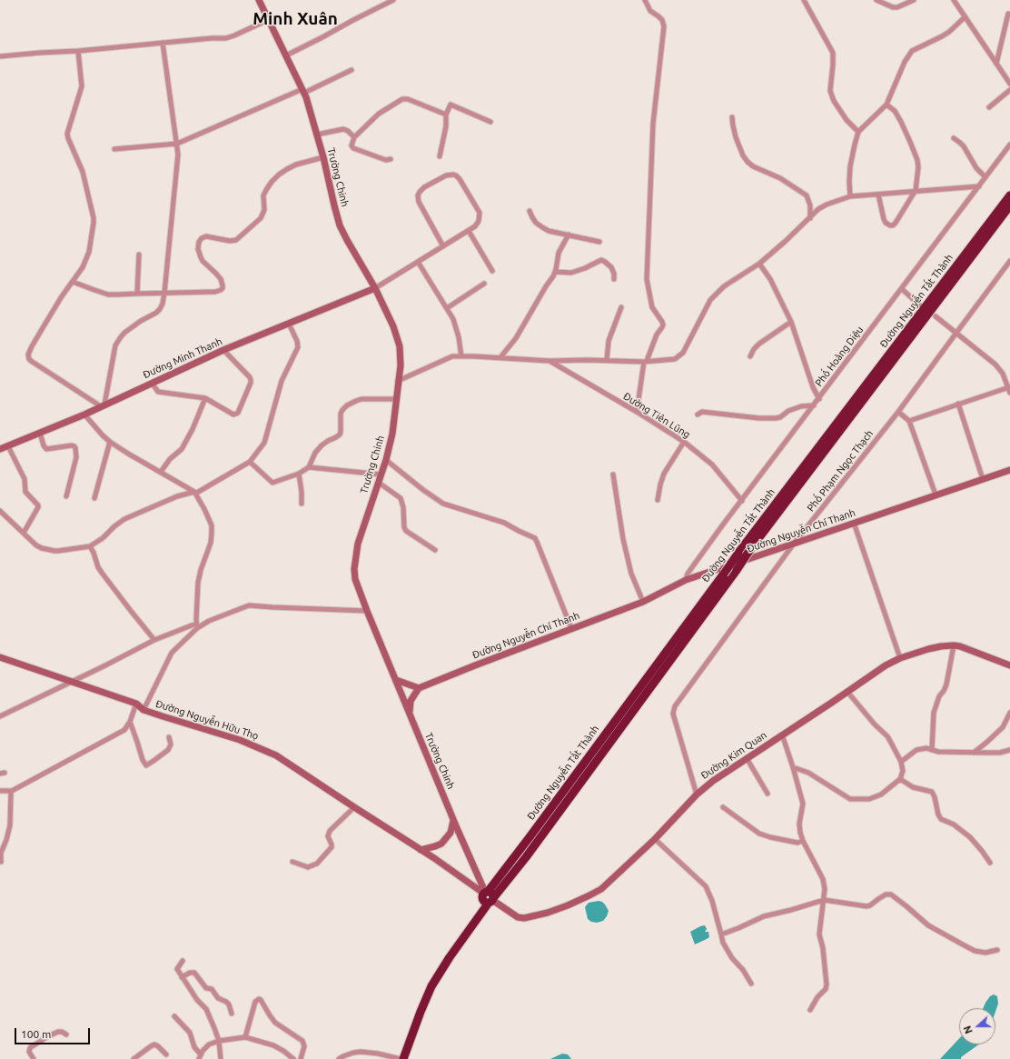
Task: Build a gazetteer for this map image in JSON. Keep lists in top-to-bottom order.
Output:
{
  "streets": {
    "highway": ["Đường Nguyễn Tất Thành"],
    "main road": [
      "Trường Chinh",
      "Đường Minh Thanh",
      "Đường Nguyễn Chí Thanh",
      "Đường Nguyễn Hữu Thọ",
      "Đường Kim Quan"
    ],
    "street": ["Phố Hoàng Diệu", "Đường Tiên Lũng", "Phố Phạm Ngọc Thạch"]
  },
  "crossings": [
    ["Trường Chinh", "Đường Nguyễn Tất Thành"],
    ["Trường Chinh", "Đường Minh Thanh"],
    ["Trường Chinh", "Đường Nguyễn Hữu Thọ"],
    ["Đường Nguyễn Tất Thành", "Đường Nguyễn Hữu Thọ"],
    ["Đường Nguyễn Tất Thành", "Đường Kim Quan"],
    ["Phố Hoàng Diệu", "Đường Tiên Lũng"],
    ["Phố Hoàng Diệu", "Đường Nguyễn Chí Thanh"],
    ["Phố Phạm Ngọc Thạch", "Đường Nguyễn Chí Thanh"],
    ["Phố Phạm Ngọc Thạch", "Đường Kim Quan"]
  ],
  "districts": ["Minh Xuân"],
  "scale_bar": "100 m",
  "north": "left"
}
